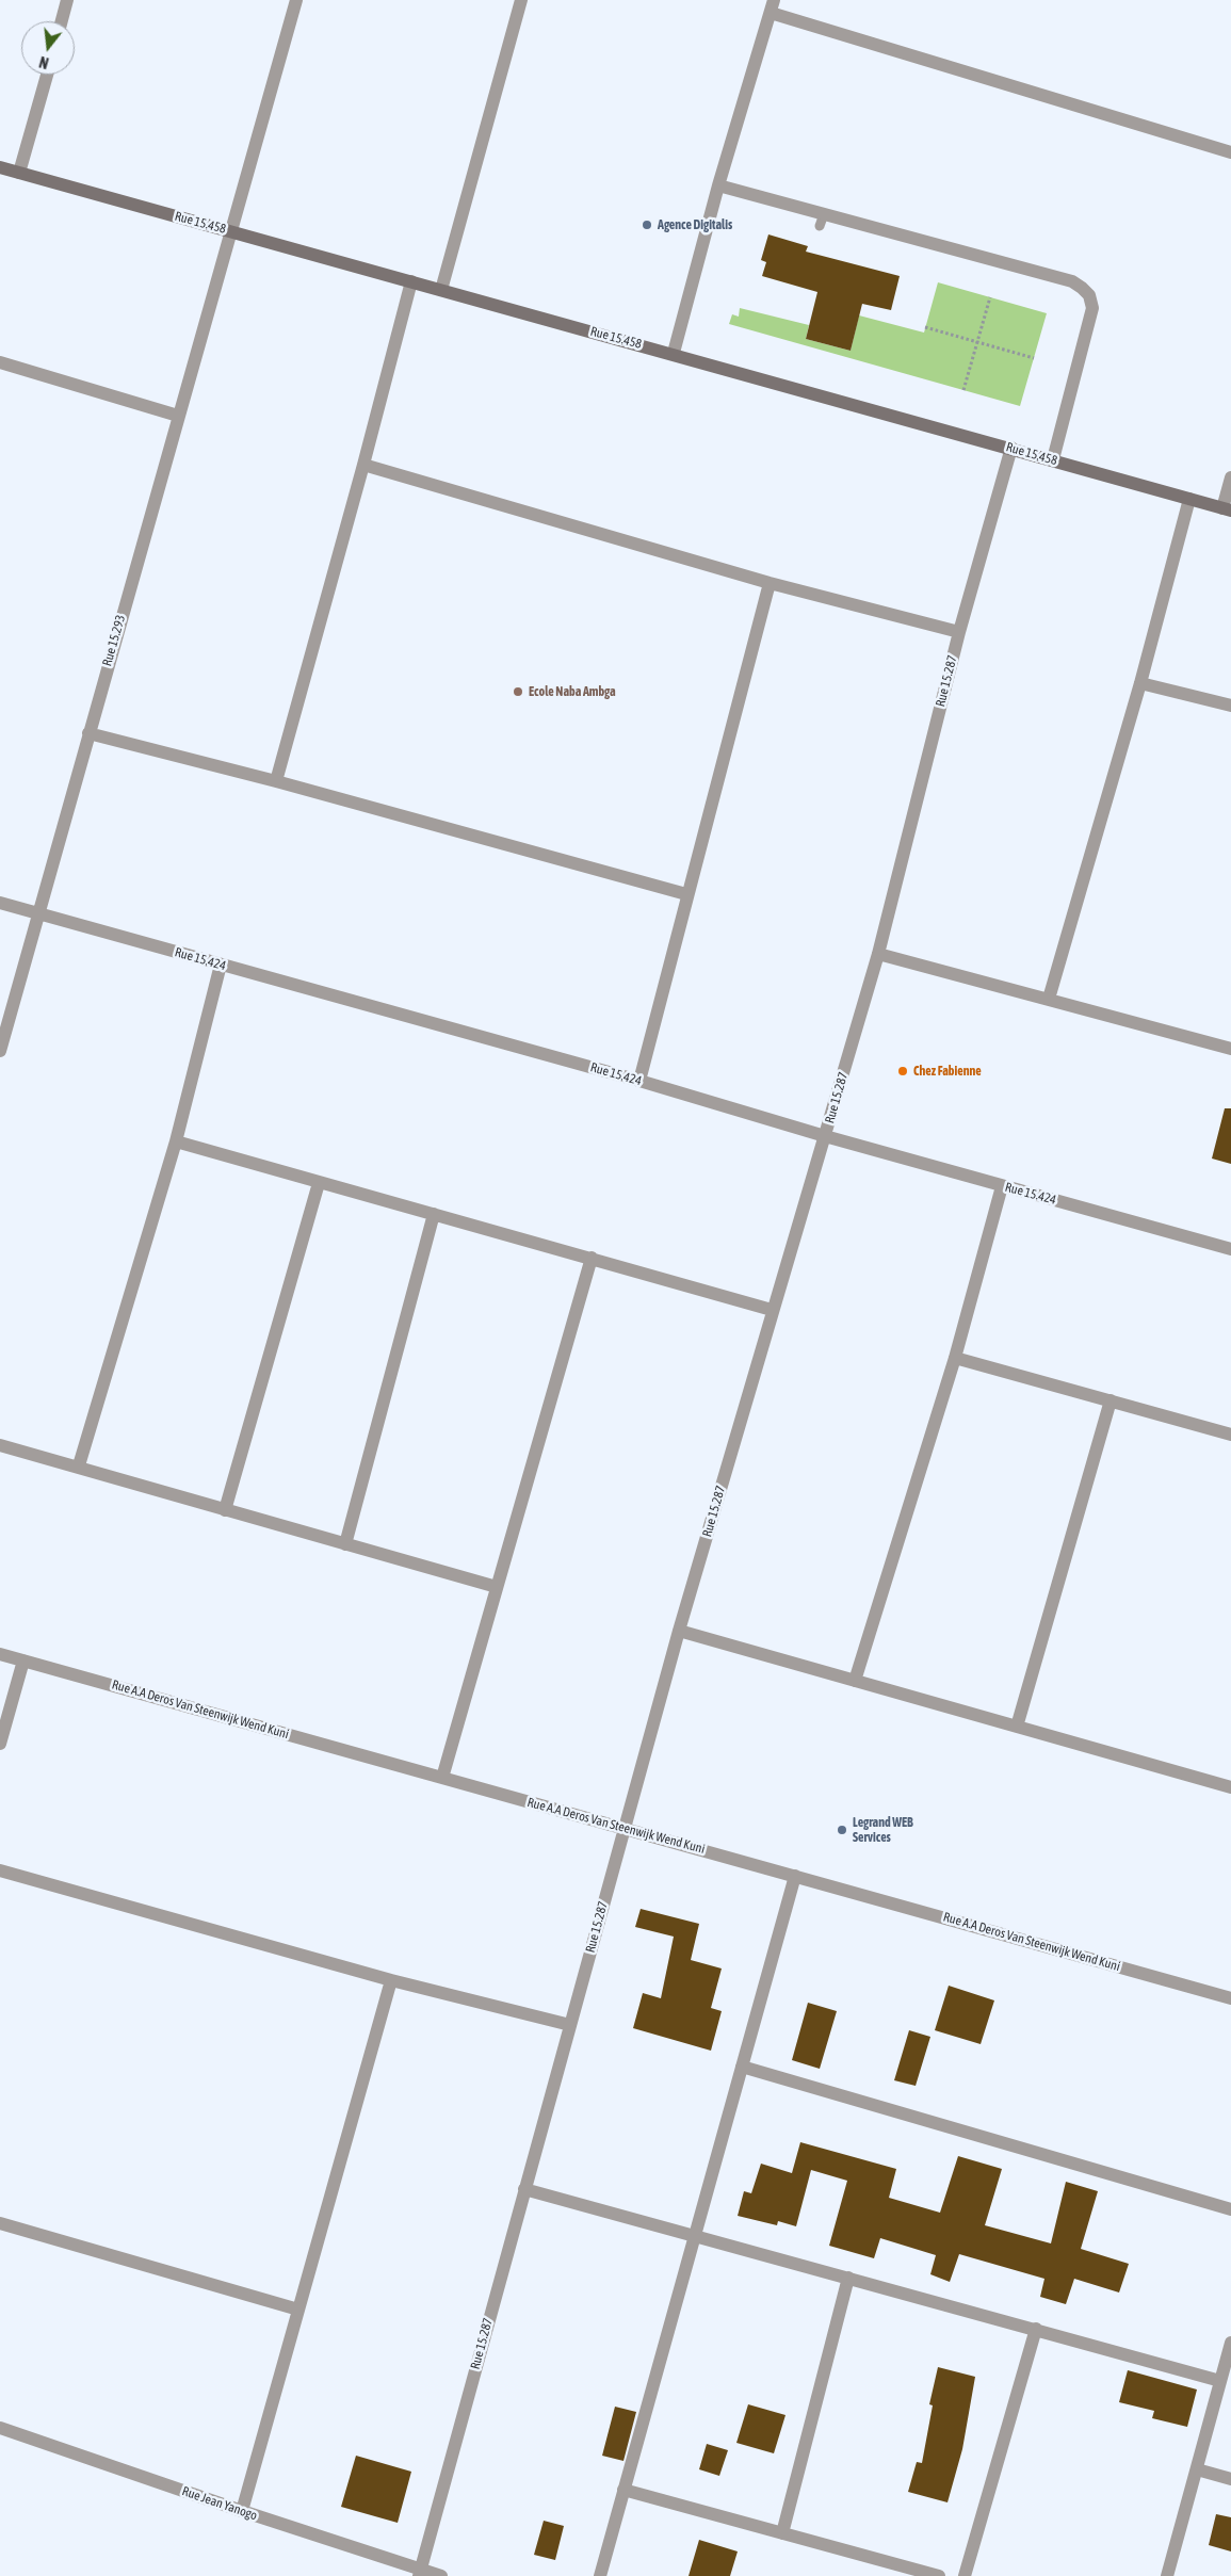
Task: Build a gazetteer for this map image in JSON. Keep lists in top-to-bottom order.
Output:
{
  "streets": {
    "main road": ["Rue 15.458"],
    "street": [
      "Rue 15.293",
      "Rue 15.287",
      "Rue 15.424",
      "Rue A.A Deros Van Steenwijk Wend Kuni",
      "Rue Jean Yanogo"
    ]
  },
  "crossings": [
    ["Rue 15.458", "Rue 15.293"],
    ["Rue 15.458", "Rue 15.287"],
    ["Rue 15.293", "Rue 15.424"],
    ["Rue 15.287", "Rue 15.424"],
    ["Rue 15.287", "Rue A.A Deros Van Steenwijk Wend Kuni"],
    ["Rue 15.287", "Rue Jean Yanogo"]
  ],
  "places": [
    "Agence Digitalis",
    "Ecole Naba Ambga",
    "Chez Fabienne",
    "Legrand WEB Services"
  ],
  "north": "bottom"
}
